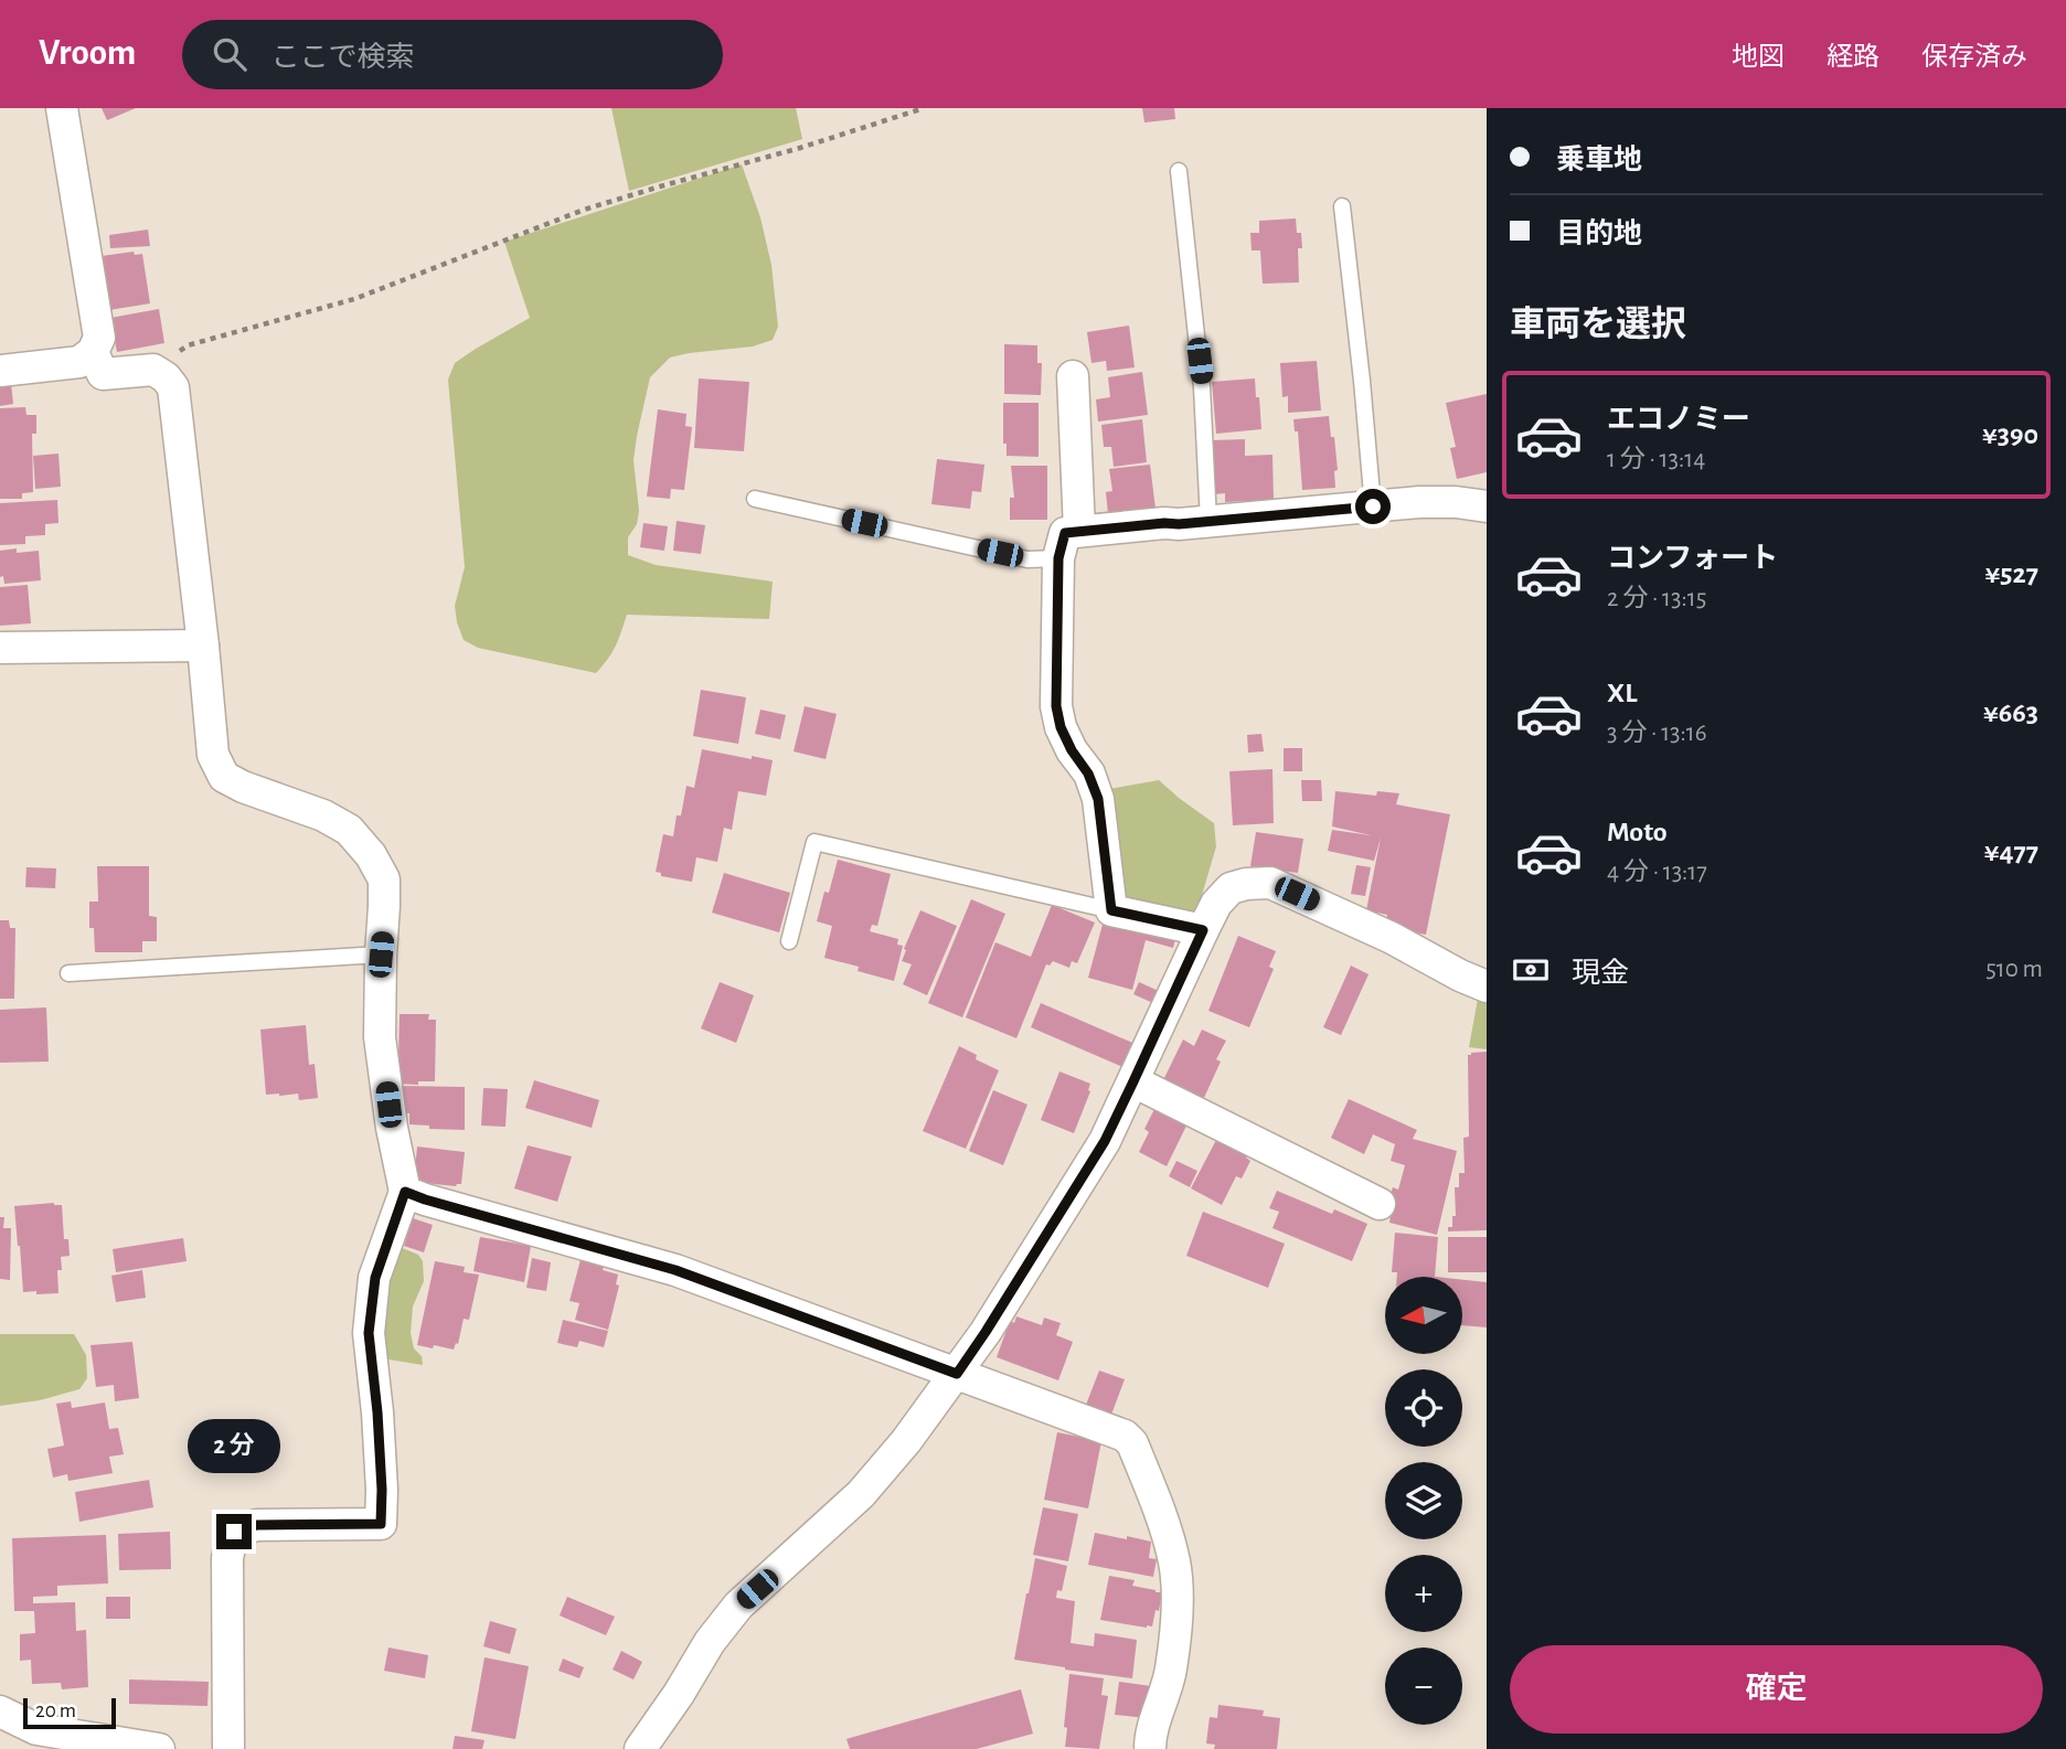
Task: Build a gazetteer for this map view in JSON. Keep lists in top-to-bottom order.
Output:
{
  "scale_bar": "20 m",
  "north": "left",
  "page": {
    "header": "Vroom",
    "search": "ここで検索",
    "nav": ["地図", "経路", "保存済み"],
    "banner": ["乗車地", "目的地"],
    "heading": "車両を選択",
    "list": [
      {
        "name": "エコノミー",
        "note": "1 分 · 13:14",
        "value": "¥390"
      },
      {
        "name": "コンフォート",
        "note": "2 分 · 13:15",
        "value": "¥527"
      },
      {
        "name": "XL",
        "note": "3 分 · 13:16",
        "value": "¥663"
      },
      {
        "name": "Moto",
        "note": "4 分 · 13:17",
        "value": "¥477"
      }
    ],
    "pay": ["現金", "510 m"],
    "map_buttons": ["+", "−"],
    "bubble": "2 分",
    "buttons": "確定",
    "scale": "20 m"
  }
}
